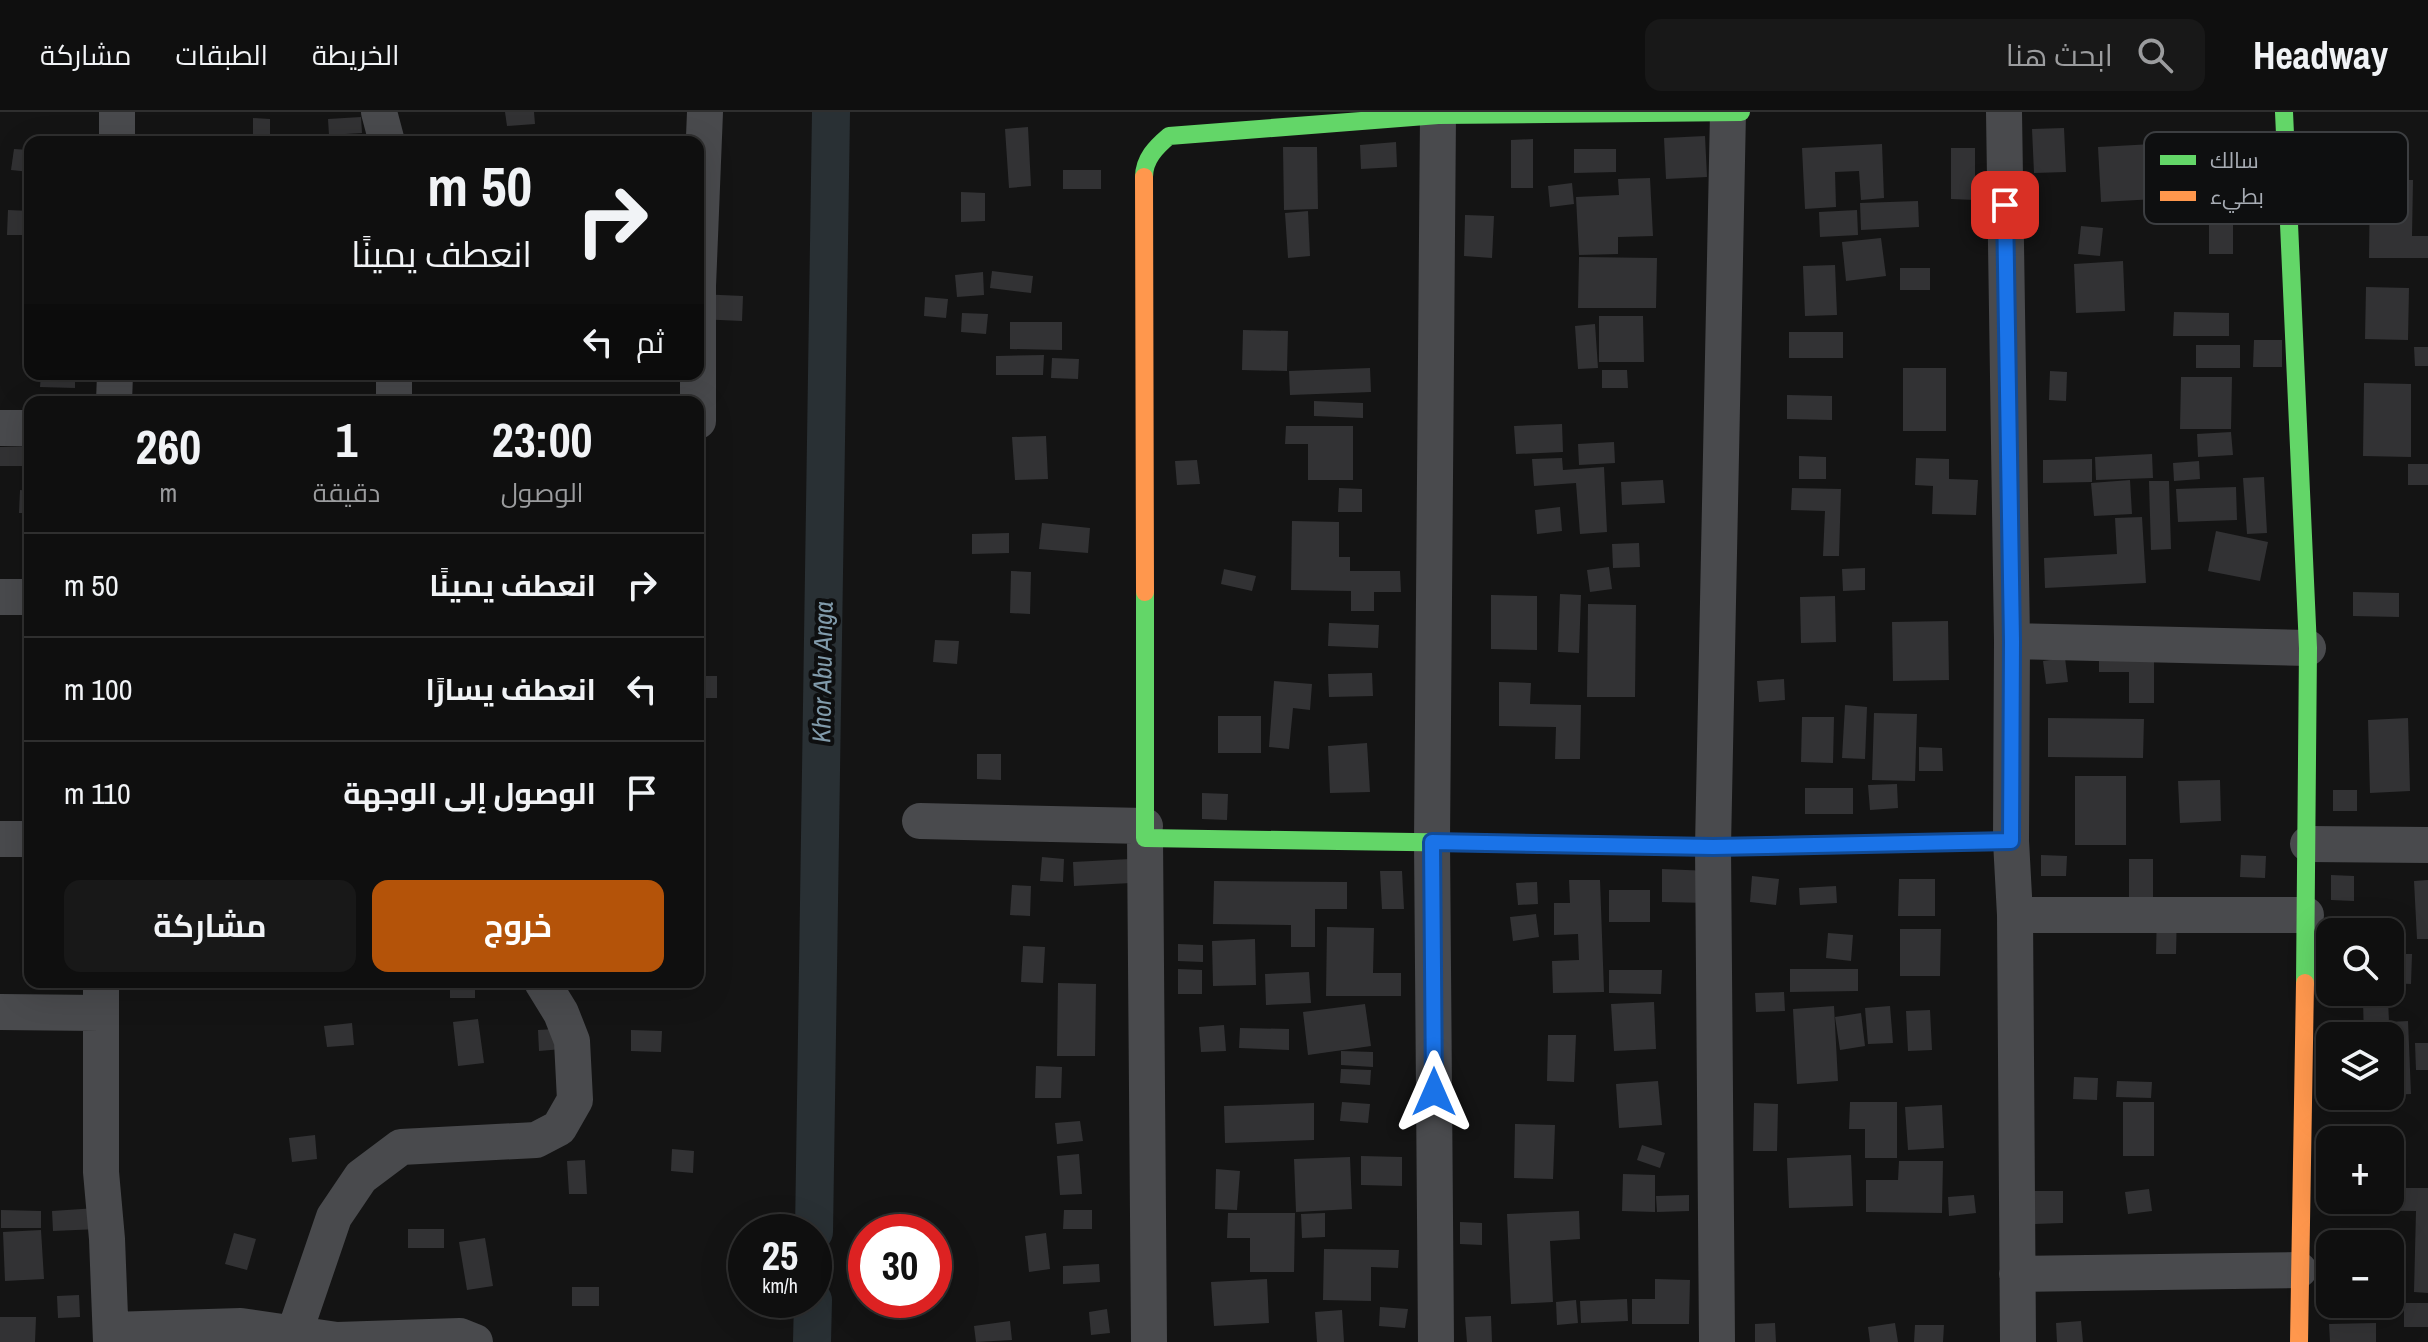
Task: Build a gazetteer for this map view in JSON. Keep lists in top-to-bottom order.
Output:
{
  "water": ["Khor Abu Anga"],
  "legend": ["سالك", "بطيء"],
  "page": {
    "header": "Headway",
    "search": "ابحث هنا",
    "nav": ["الخريطة", "الطبقات", "مشاركة"],
    "turn": ["50 m", "انعطف يمينًا"],
    "then": "ثم",
    "eta": [
      "23:00",
      "الوصول",
      "1",
      "دقيقة",
      "260",
      "m"
    ],
    "list": [
      {
        "name": "انعطف يمينًا",
        "value": "50 m"
      },
      {
        "name": "انعطف يسارًا",
        "value": "100 m"
      },
      {
        "name": "الوصول إلى الوجهة",
        "value": "110 m"
      }
    ],
    "buttons": ["خروج", "مشاركة"],
    "map_buttons": ["+", "−"],
    "speed": "25 km/h",
    "limit": "30"
  }
}
